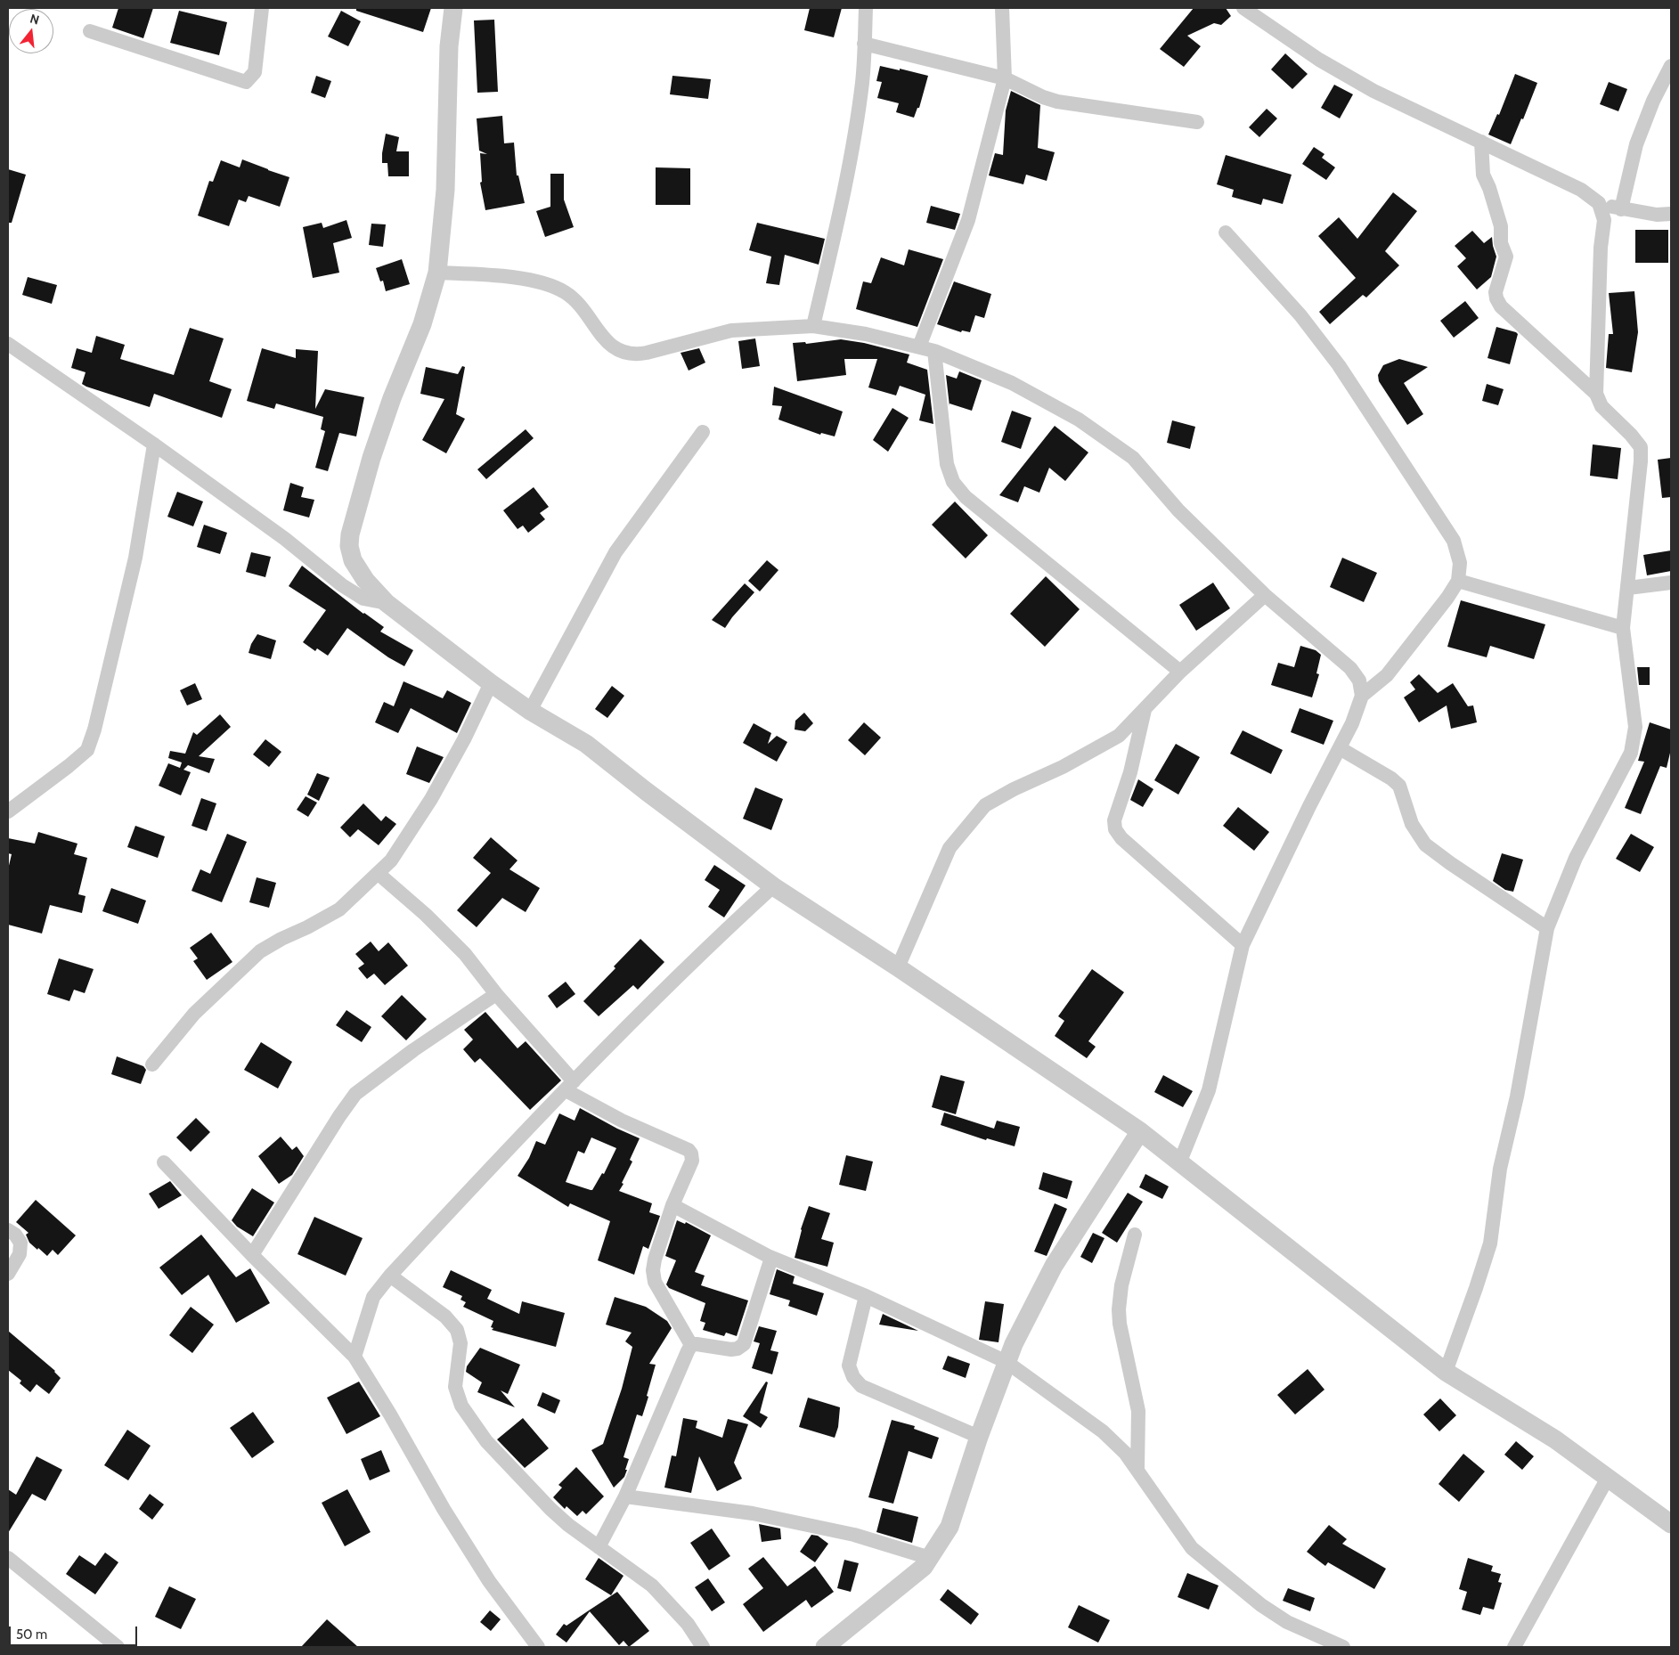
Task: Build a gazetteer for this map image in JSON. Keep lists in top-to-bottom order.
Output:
{
  "scale_bar": "50 m",
  "north": "top"
}
